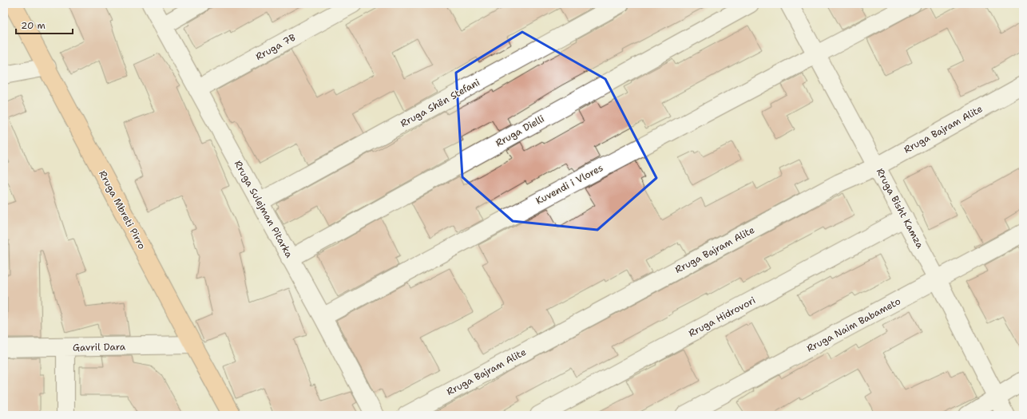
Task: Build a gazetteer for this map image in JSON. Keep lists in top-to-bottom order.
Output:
{
  "streets": {
    "main road": ["Rruga Mbreti Pirro"],
    "street": [
      "Rruga 7B",
      "Rruga Shën Stefani",
      "Rruga Bajram Alite",
      "Rruga Dielli",
      "Kuvendi i Vlores",
      "Rruga Bisht Kamza",
      "Rruga Sulejman Pitarka",
      "Rruga Hidrovori",
      "Rruga Naim Babameto",
      "Gavril Dara"
    ]
  },
  "crossings": [
    ["Rruga 7B", "Rruga Sulejman Pitarka"],
    ["Rruga Shën Stefani", "Rruga Sulejman Pitarka"],
    ["Rruga Bajram Alite", "Rruga Bisht Kamza"],
    ["Rruga Dielli", "Rruga Sulejman Pitarka"],
    ["Kuvendi i Vlores", "Rruga Bisht Kamza"],
    ["Kuvendi i Vlores", "Rruga Sulejman Pitarka"],
    ["Rruga Bisht Kamza", "Rruga Hidrovori"],
    ["Rruga Bisht Kamza", "Rruga Naim Babameto"],
    ["Rruga Mbreti Pirro", "Gavril Dara"]
  ],
  "scale_bar": "20 m"
}
